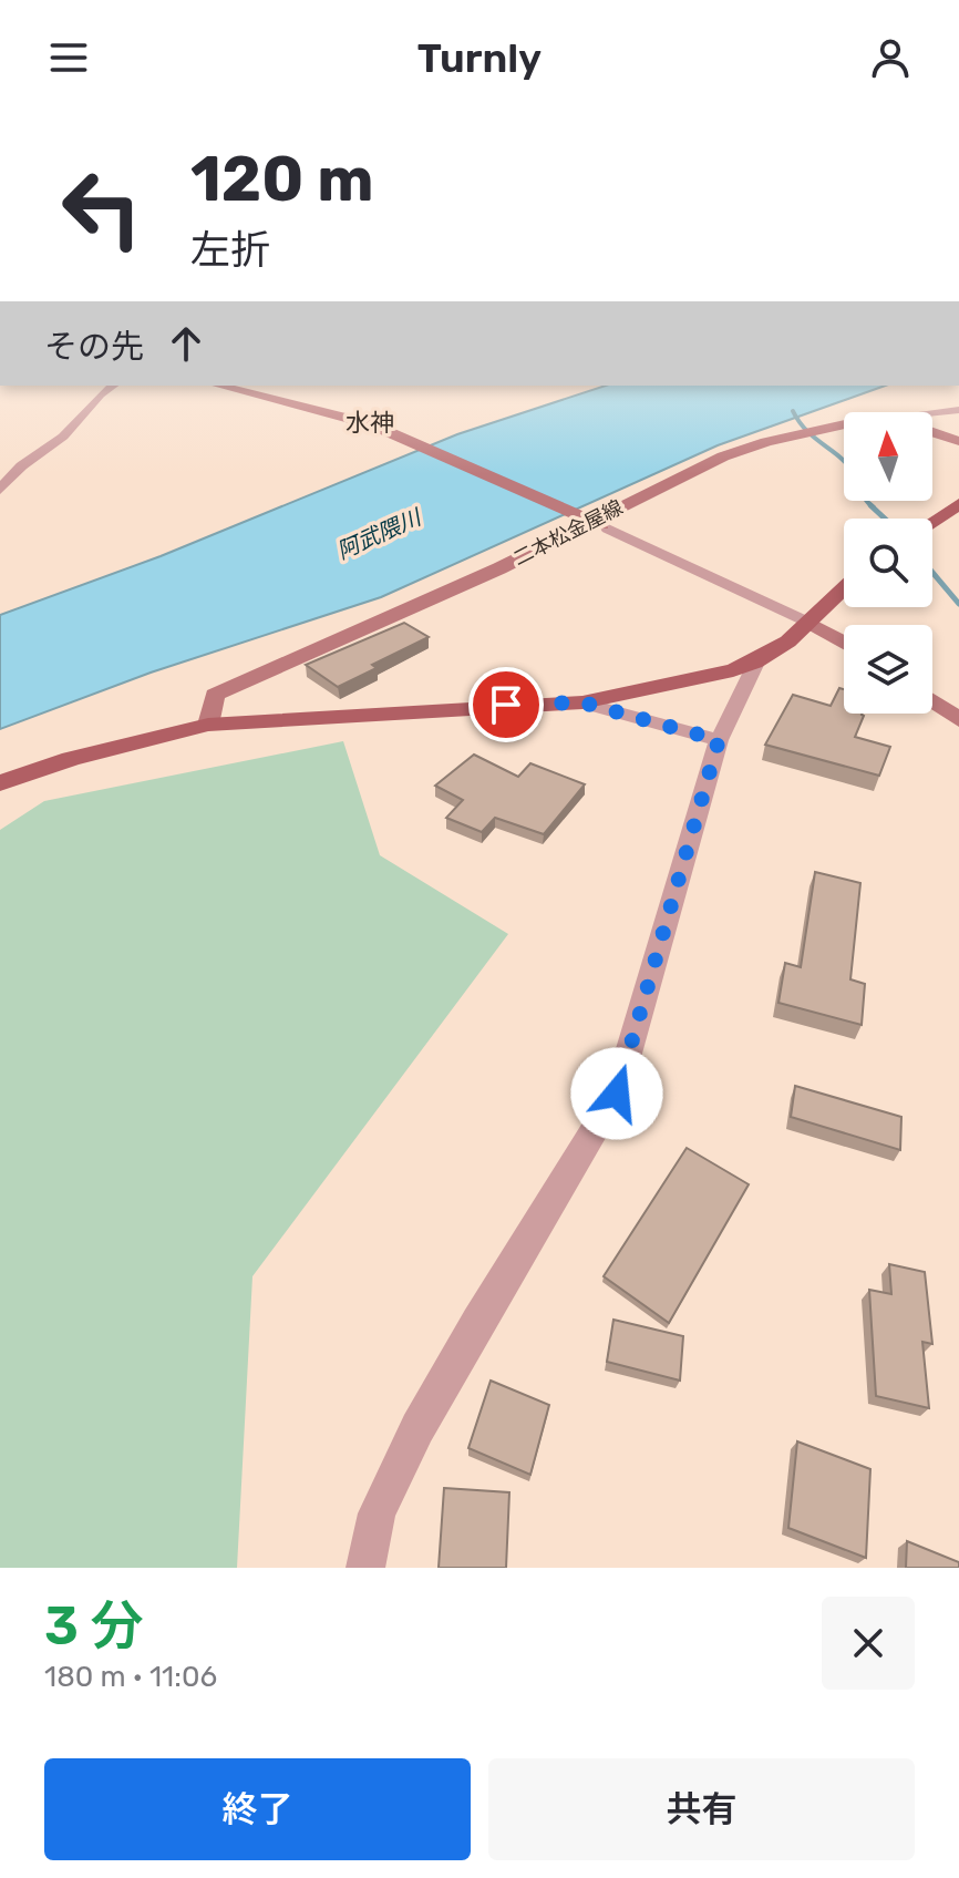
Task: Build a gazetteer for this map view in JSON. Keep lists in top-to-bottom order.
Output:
{
  "streets": {
    "street": ["二本松金屋線"]
  },
  "districts": ["水神"],
  "water": ["阿武隈川"],
  "north": "top",
  "page": {
    "header": "Turnly",
    "turn": ["120 m", "左折"],
    "then": "その先",
    "heading": ["3 分", "180 m · 11:06"],
    "buttons": ["終了", "共有"]
  }
}
